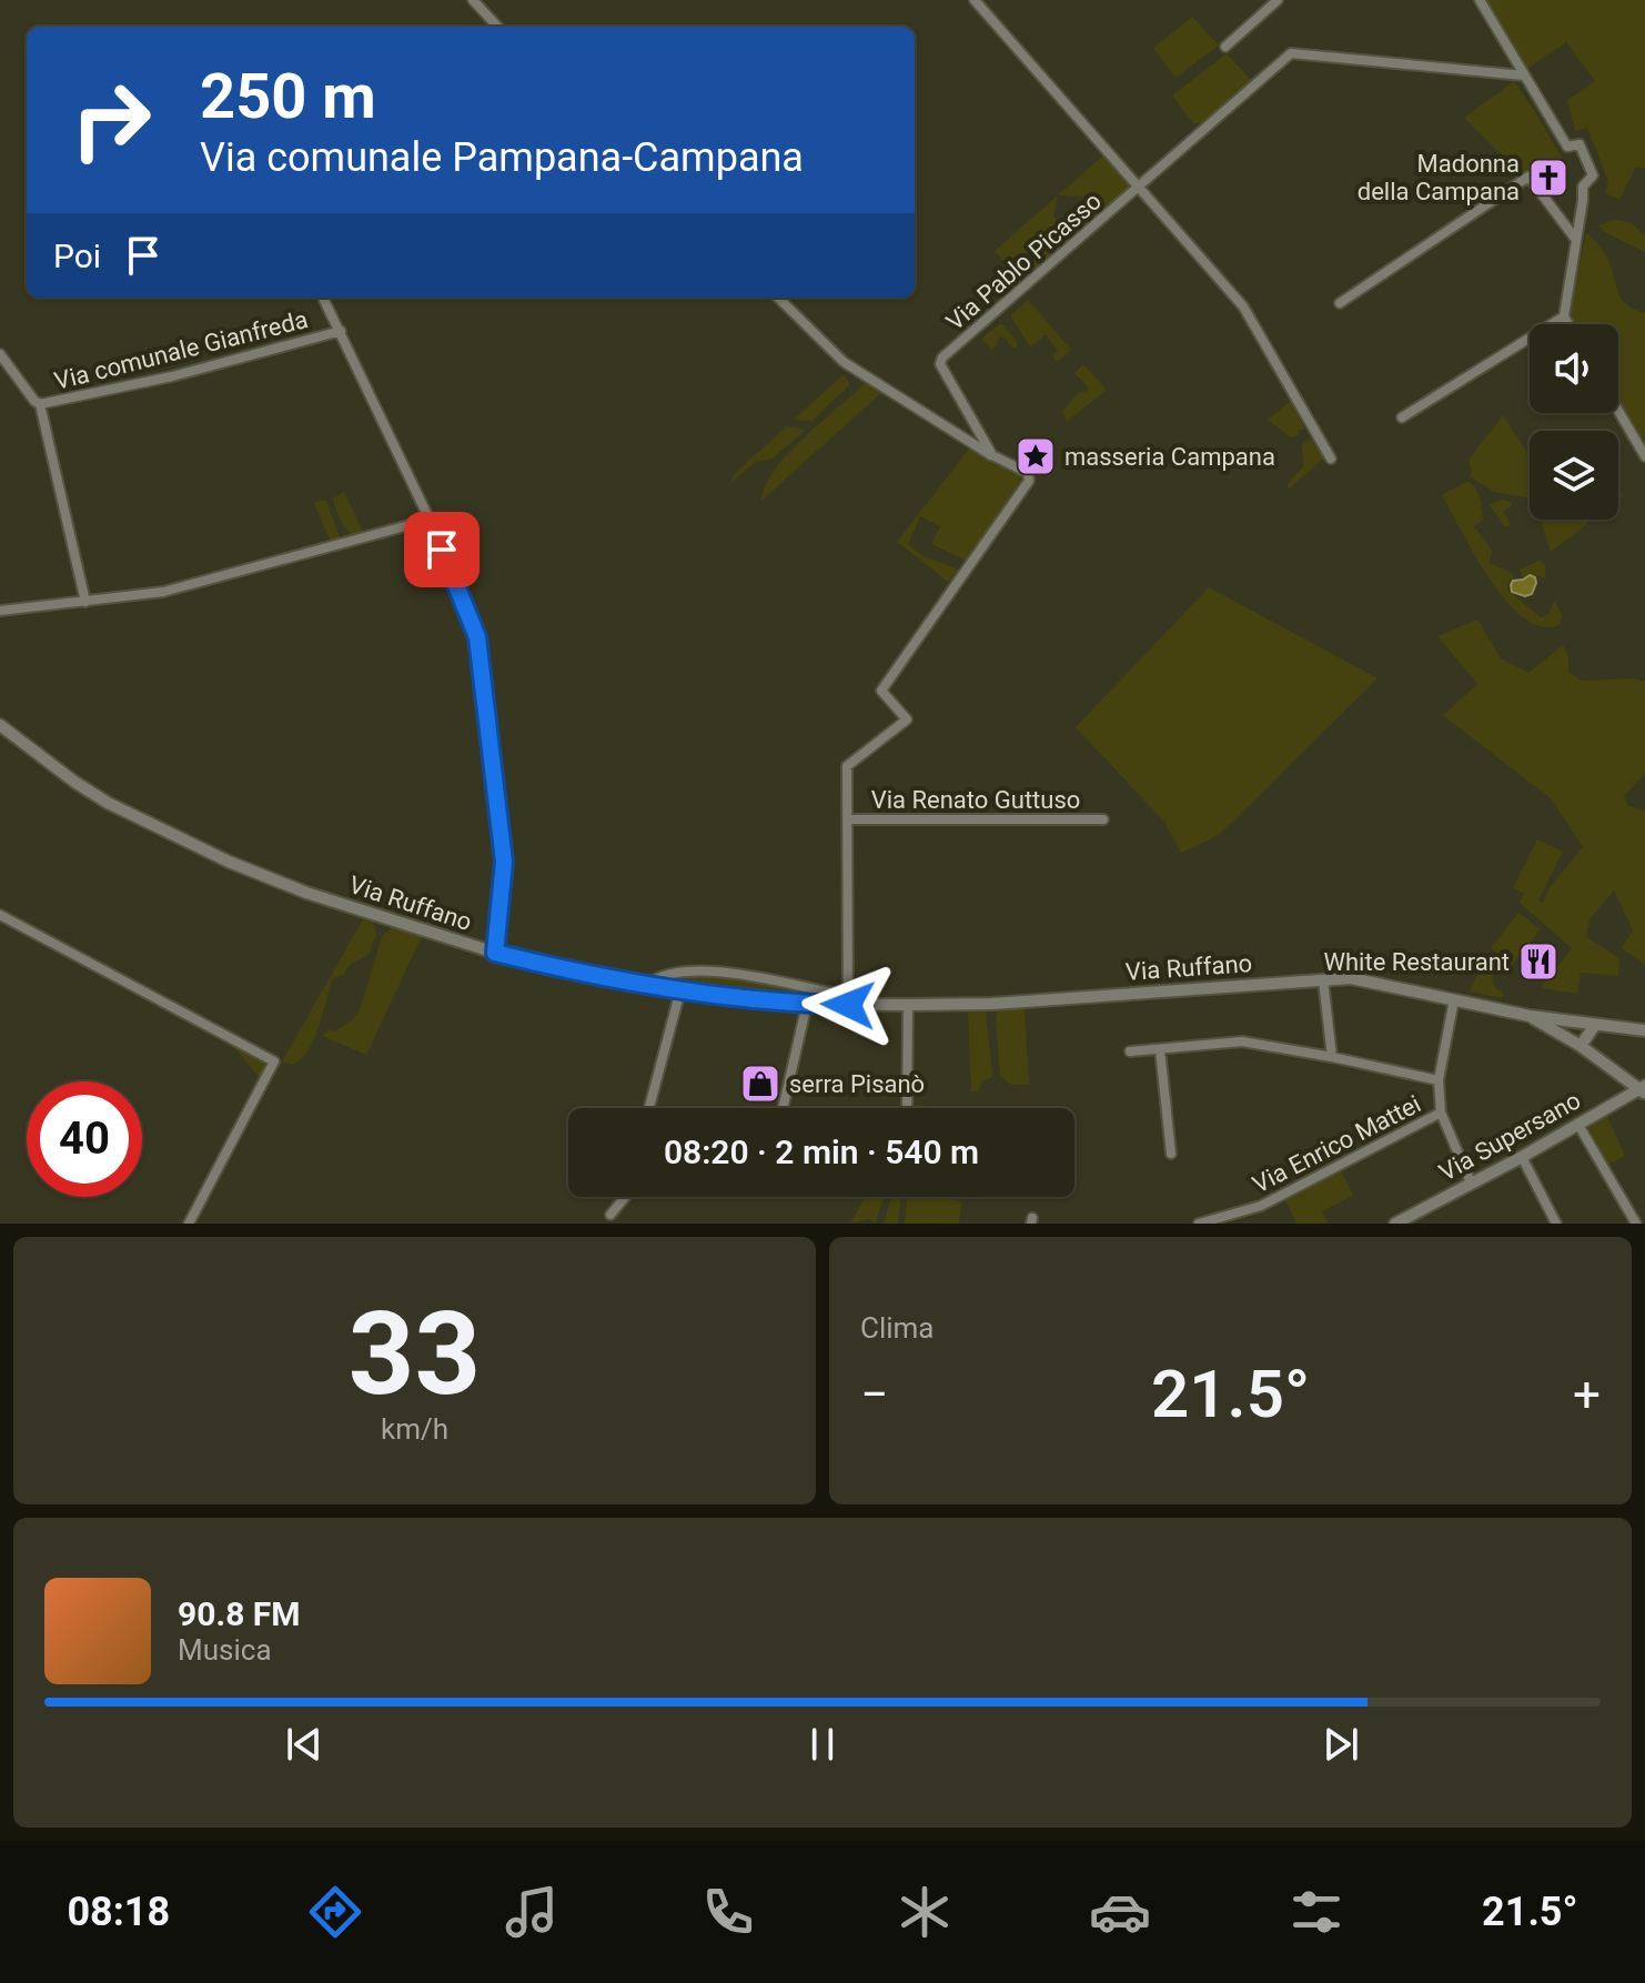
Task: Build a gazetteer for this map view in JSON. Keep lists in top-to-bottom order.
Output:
{
  "streets": {
    "street": [
      "Via Pablo Picasso",
      "Via comunale Gianfreda",
      "Via Renato Guttuso",
      "Via Ruffano",
      "Via Supersano",
      "Via Enrico Mattei"
    ]
  },
  "crossings": [
    ["Via Pablo Picasso", "Via Renato Guttuso"],
    ["Via Pablo Picasso", "Via Ruffano"],
    ["Via Ruffano", "Via Supersano"]
  ],
  "places": {
    "church": ["Madonna della Campana"],
    "place": ["masseria Campana"],
    "restaurant": ["White Restaurant"],
    "shop": ["serra Pisanò"]
  },
  "page": {
    "turn": ["250 m", "Via comunale Pampana-Campana"],
    "then": "Poi",
    "limit": "40",
    "trip": "08:20 · 2 min · 540 m",
    "tile": [
      ["33", "km/h"],
      "Clima"
    ],
    "heat": ["−", "21.5°", "+"],
    "song": ["90.8 FM", "Musica"],
    "tabs": ["08:18", "21.5°"]
  }
}
